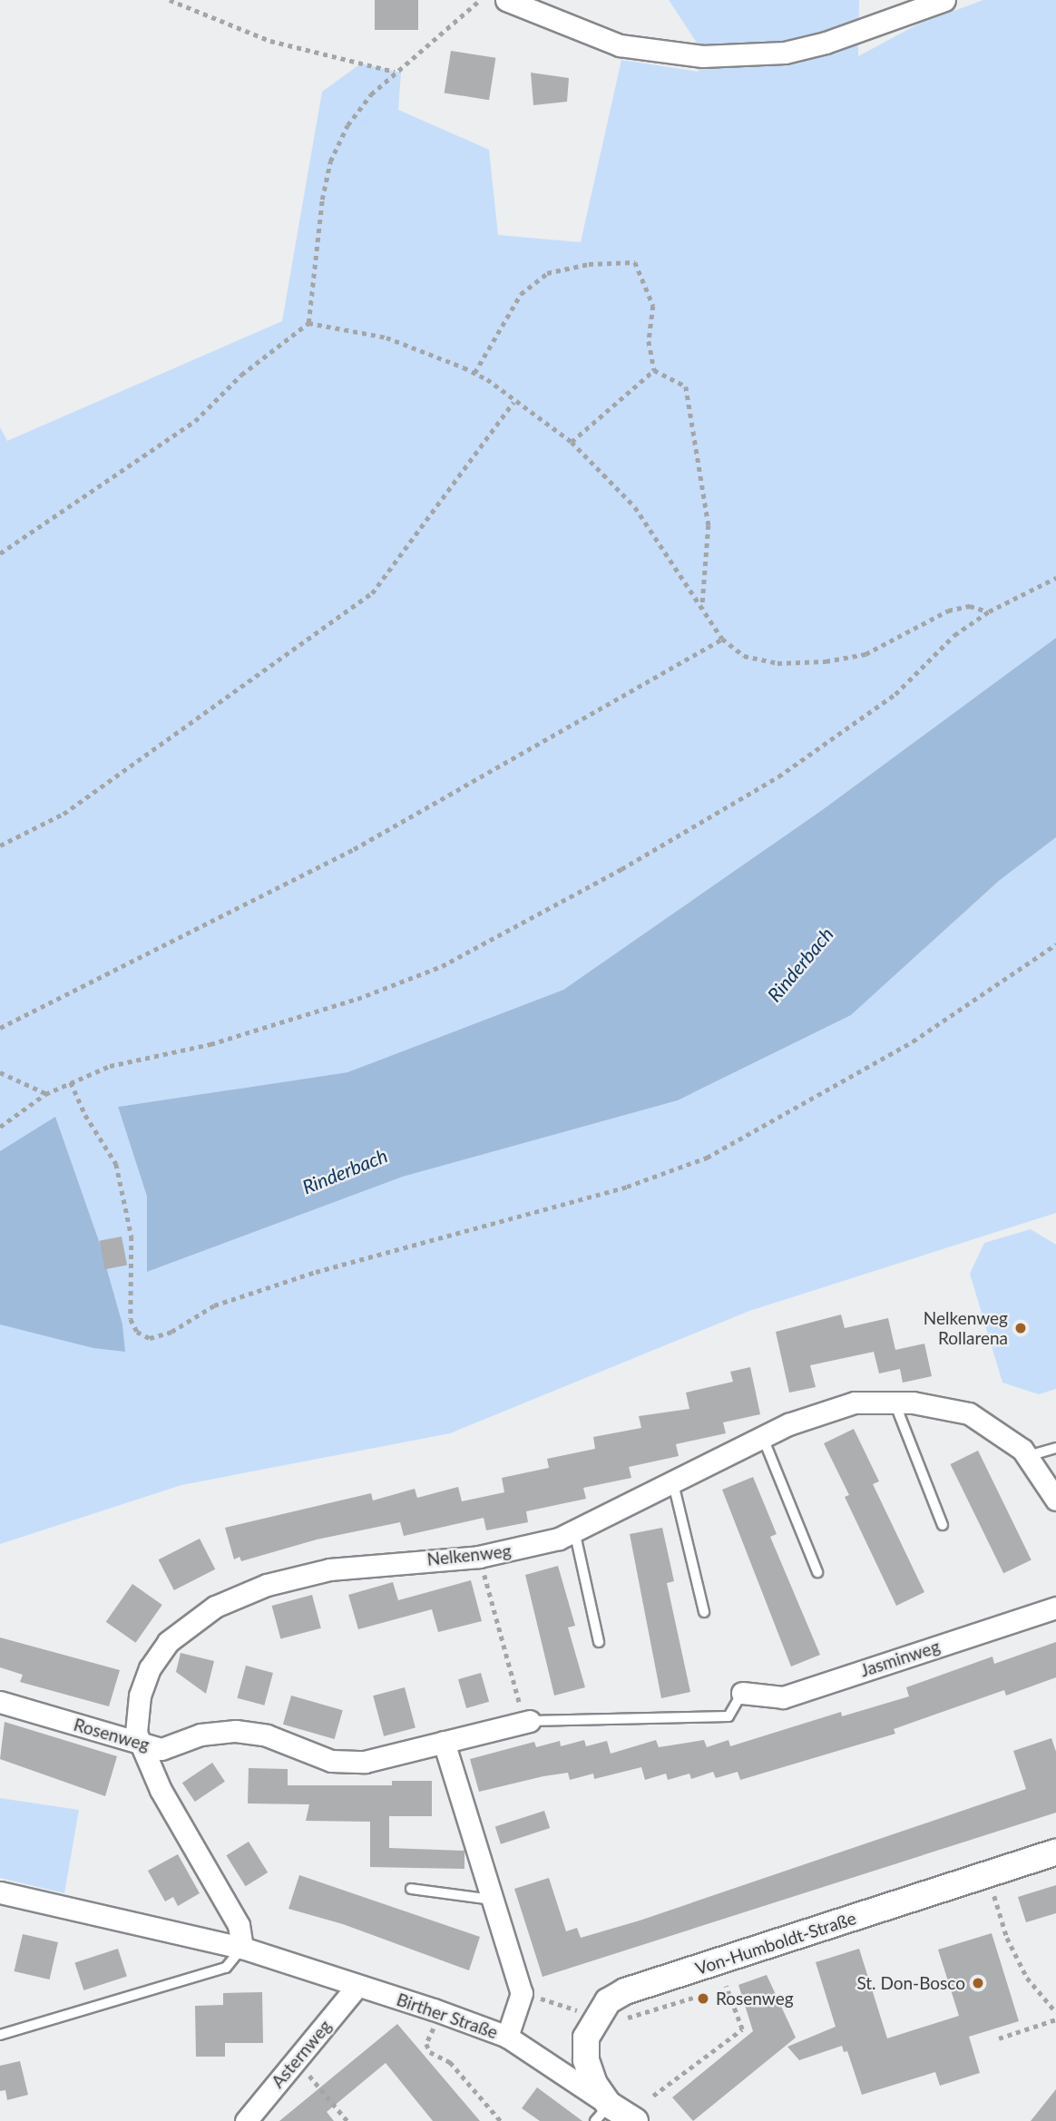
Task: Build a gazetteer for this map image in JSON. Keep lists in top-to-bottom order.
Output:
{
  "streets": {
    "street": [
      "Nelkenweg",
      "Jasminweg",
      "Rosenweg",
      "Von-Humboldt-Straße",
      "Birther Straße",
      "Asternweg"
    ]
  },
  "crossings": [
    ["Nelkenweg", "Rosenweg"],
    ["Nelkenweg", "Birther Straße"],
    ["Von-Humboldt-Straße", "Birther Straße"],
    ["Birther Straße", "Asternweg"]
  ],
  "water": ["Rinderbach"],
  "places": ["Nelkenweg Rollarena", "St. Don-Bosco", "Rosenweg"]
}
